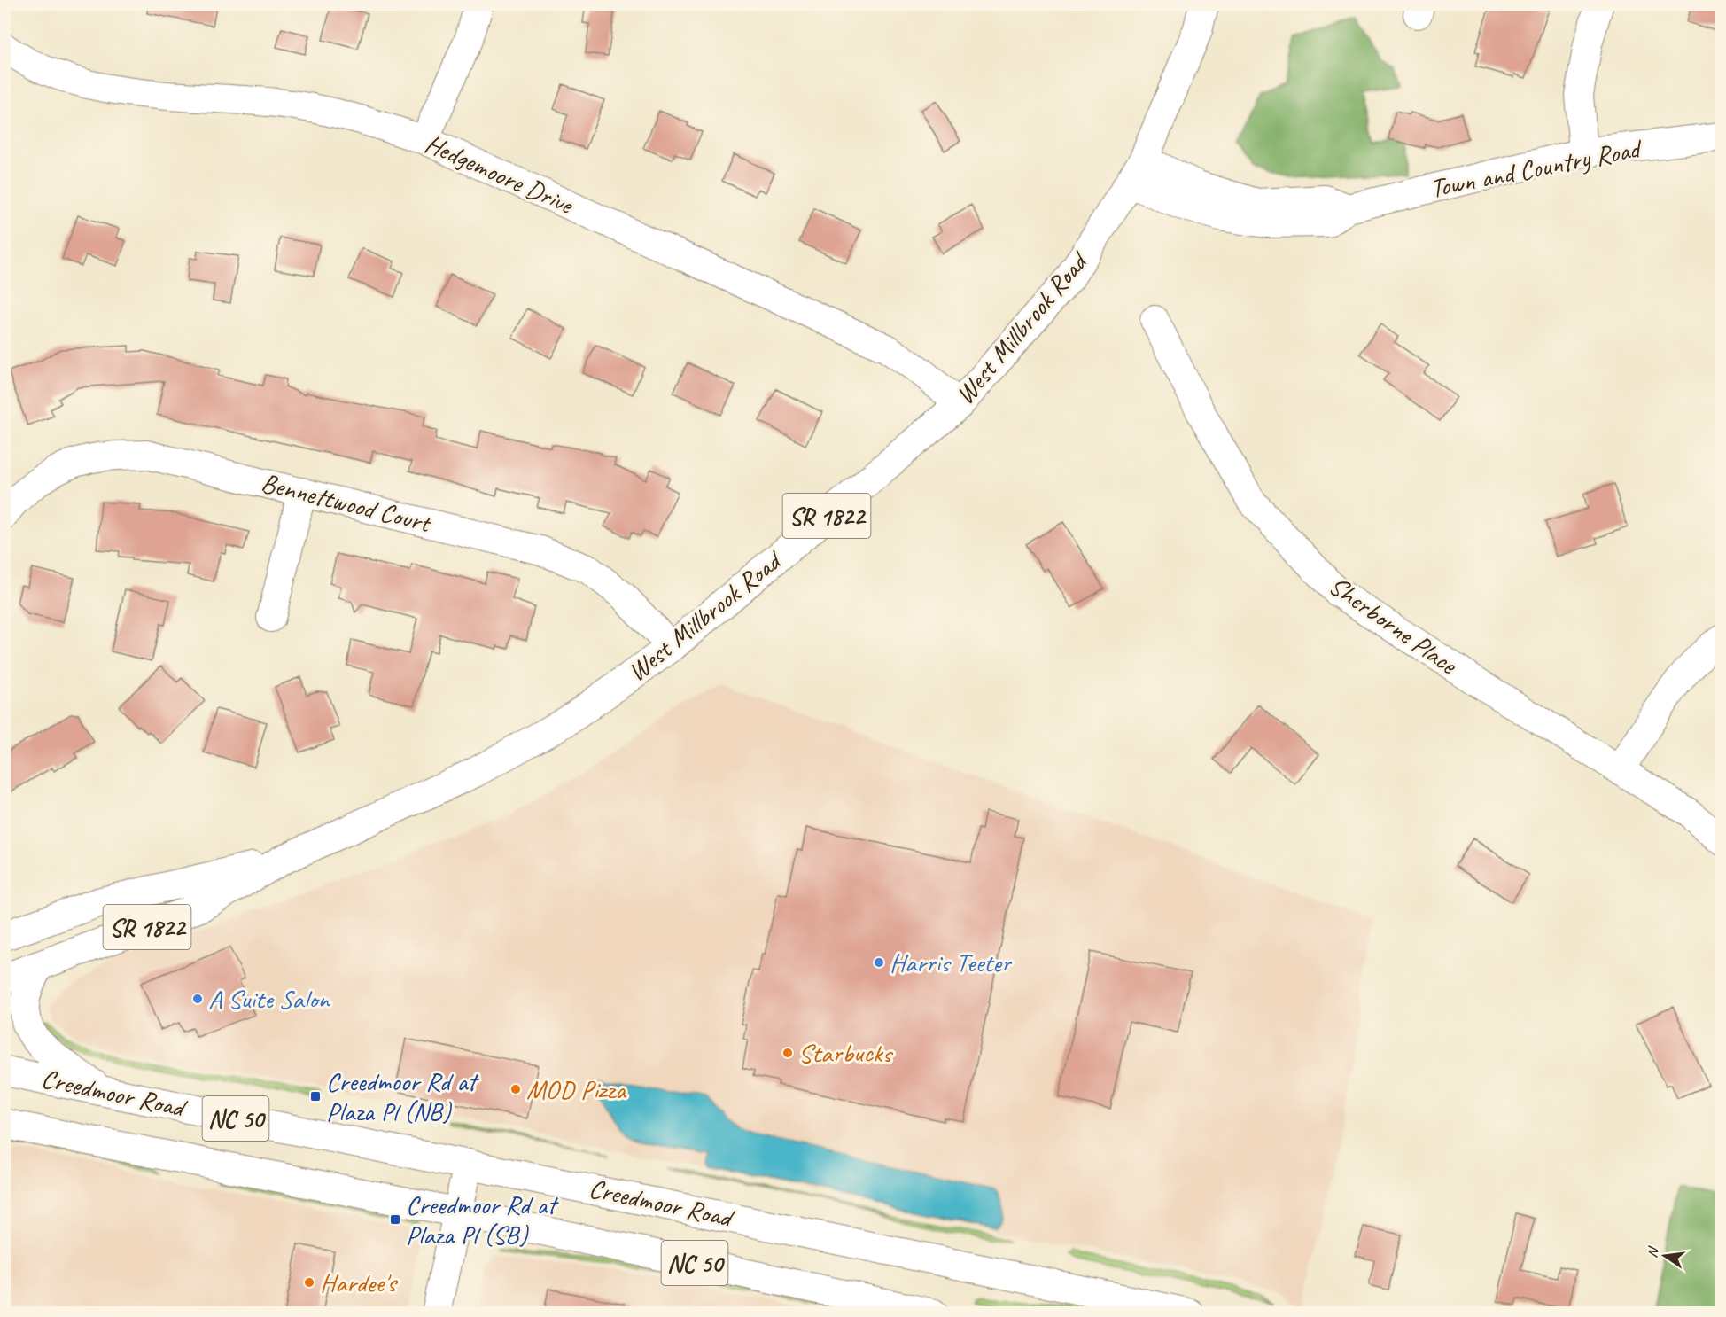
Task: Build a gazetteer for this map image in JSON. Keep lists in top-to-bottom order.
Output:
{
  "streets": {
    "main road": [
      "West Millbrook Road",
      "SR 1822",
      "Creedmoor Road",
      "NC 50"
    ],
    "street": [
      "Town and Country Road",
      "Hedgemoore Drive",
      "Bennettwood Court",
      "Sherborne Place"
    ]
  },
  "crossings": [
    ["Town and Country Road", "West Millbrook Road"],
    ["Hedgemoore Drive", "West Millbrook Road"],
    ["West Millbrook Road", "Bennettwood Court"]
  ],
  "places": {
    "other": [
      "Harris Teeter",
      "A Suite Salon",
      "Starbucks",
      "MOD Pizza",
      "Hardee's"
    ],
    "transit": ["Creedmoor Rd at Plaza Pl (NB)", "Creedmoor Rd at Plaza Pl (SB)"]
  },
  "north": "left"
}
